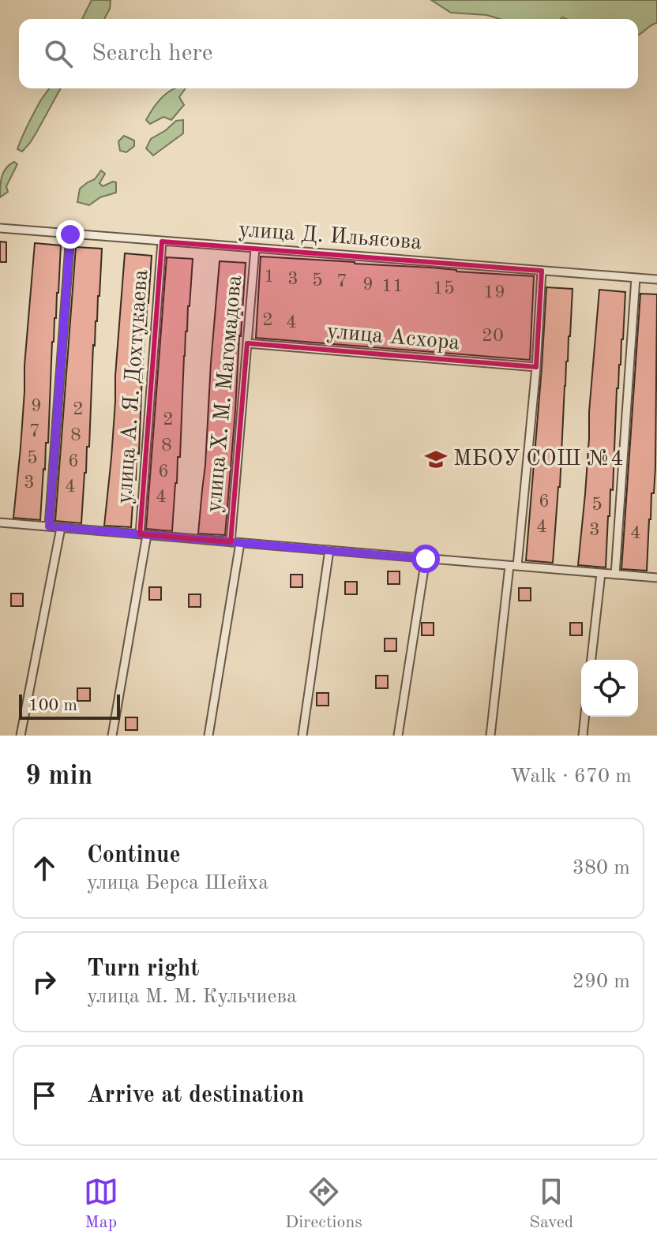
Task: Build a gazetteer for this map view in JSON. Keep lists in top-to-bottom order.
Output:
{
  "streets": {
    "street": [
      "улица Д. Ильясова",
      "улица Асхора",
      "улица А. Я. Дохтукаева",
      "улица Х. М. Магомадова"
    ]
  },
  "crossings": [
    ["улица Д. Ильясова", "улица А. Я. Дохтукаева"],
    ["улица Д. Ильясова", "улица Х. М. Магомадова"],
    ["улица Асхора", "улица Х. М. Магомадова"]
  ],
  "places": {
    "school or university": ["МБОУ СОШ №4"]
  },
  "house_numbers": [
    "1",
    "3",
    "5",
    "7",
    "9",
    "11",
    "15",
    "19",
    "2",
    "4",
    "20",
    "9",
    "2",
    "2",
    "7",
    "8",
    "8",
    "5",
    "6",
    "6",
    "3",
    "4",
    "4",
    "6",
    "5",
    "4",
    "3",
    "4"
  ],
  "scale_bar": "100 m",
  "page": {
    "search": "Search here",
    "scale": "100 m",
    "heading": ["9 min", "Walk · 670 m"],
    "list": [
      ["Continue", "улица Берса Шейха", "380 m"],
      ["Turn right", "улица М. М. Кульчиева", "290 m"],
      "Arrive at destination"
    ],
    "nav": ["Map", "Directions", "Saved"]
  }
}
